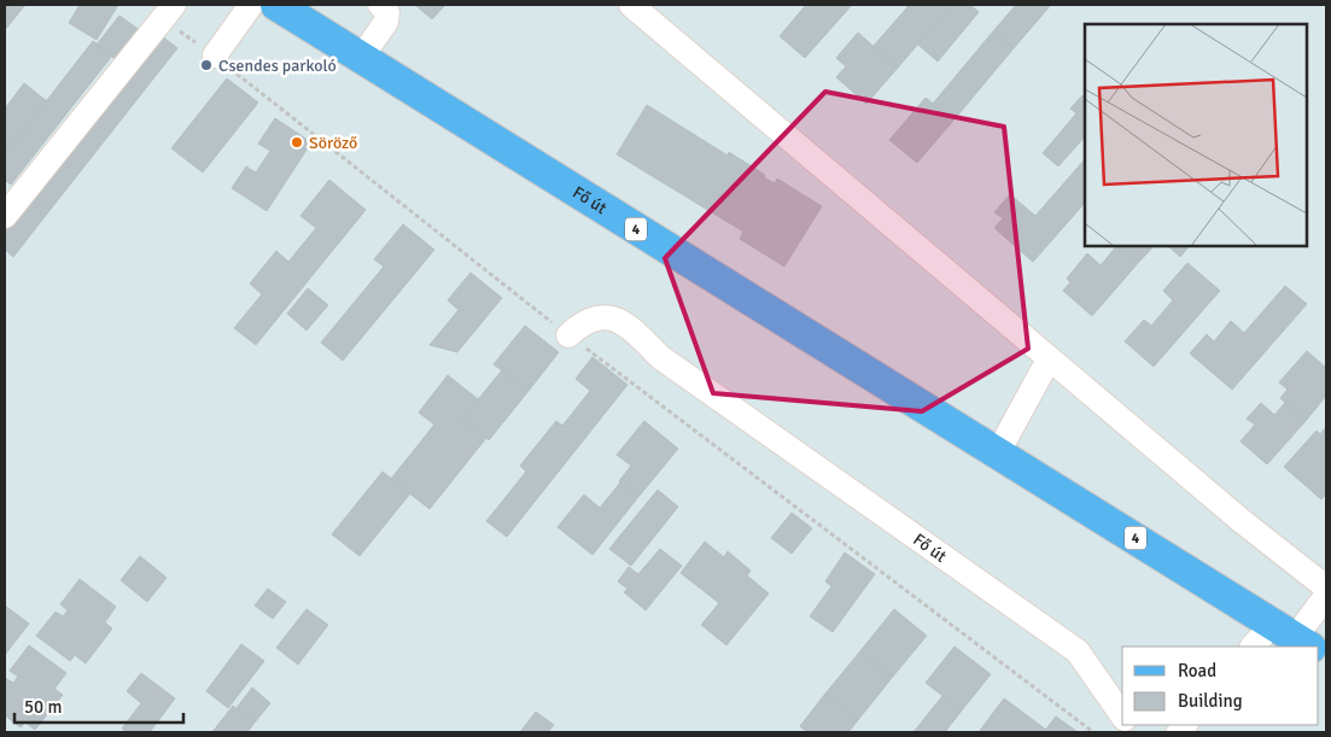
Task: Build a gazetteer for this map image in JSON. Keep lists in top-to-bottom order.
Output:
{
  "streets": {
    "main road": ["Fő út", "4"]
  },
  "places": ["Csendes parkoló", "Söröző"],
  "legend": ["Road", "Building"],
  "scale_bar": "50 m"
}
